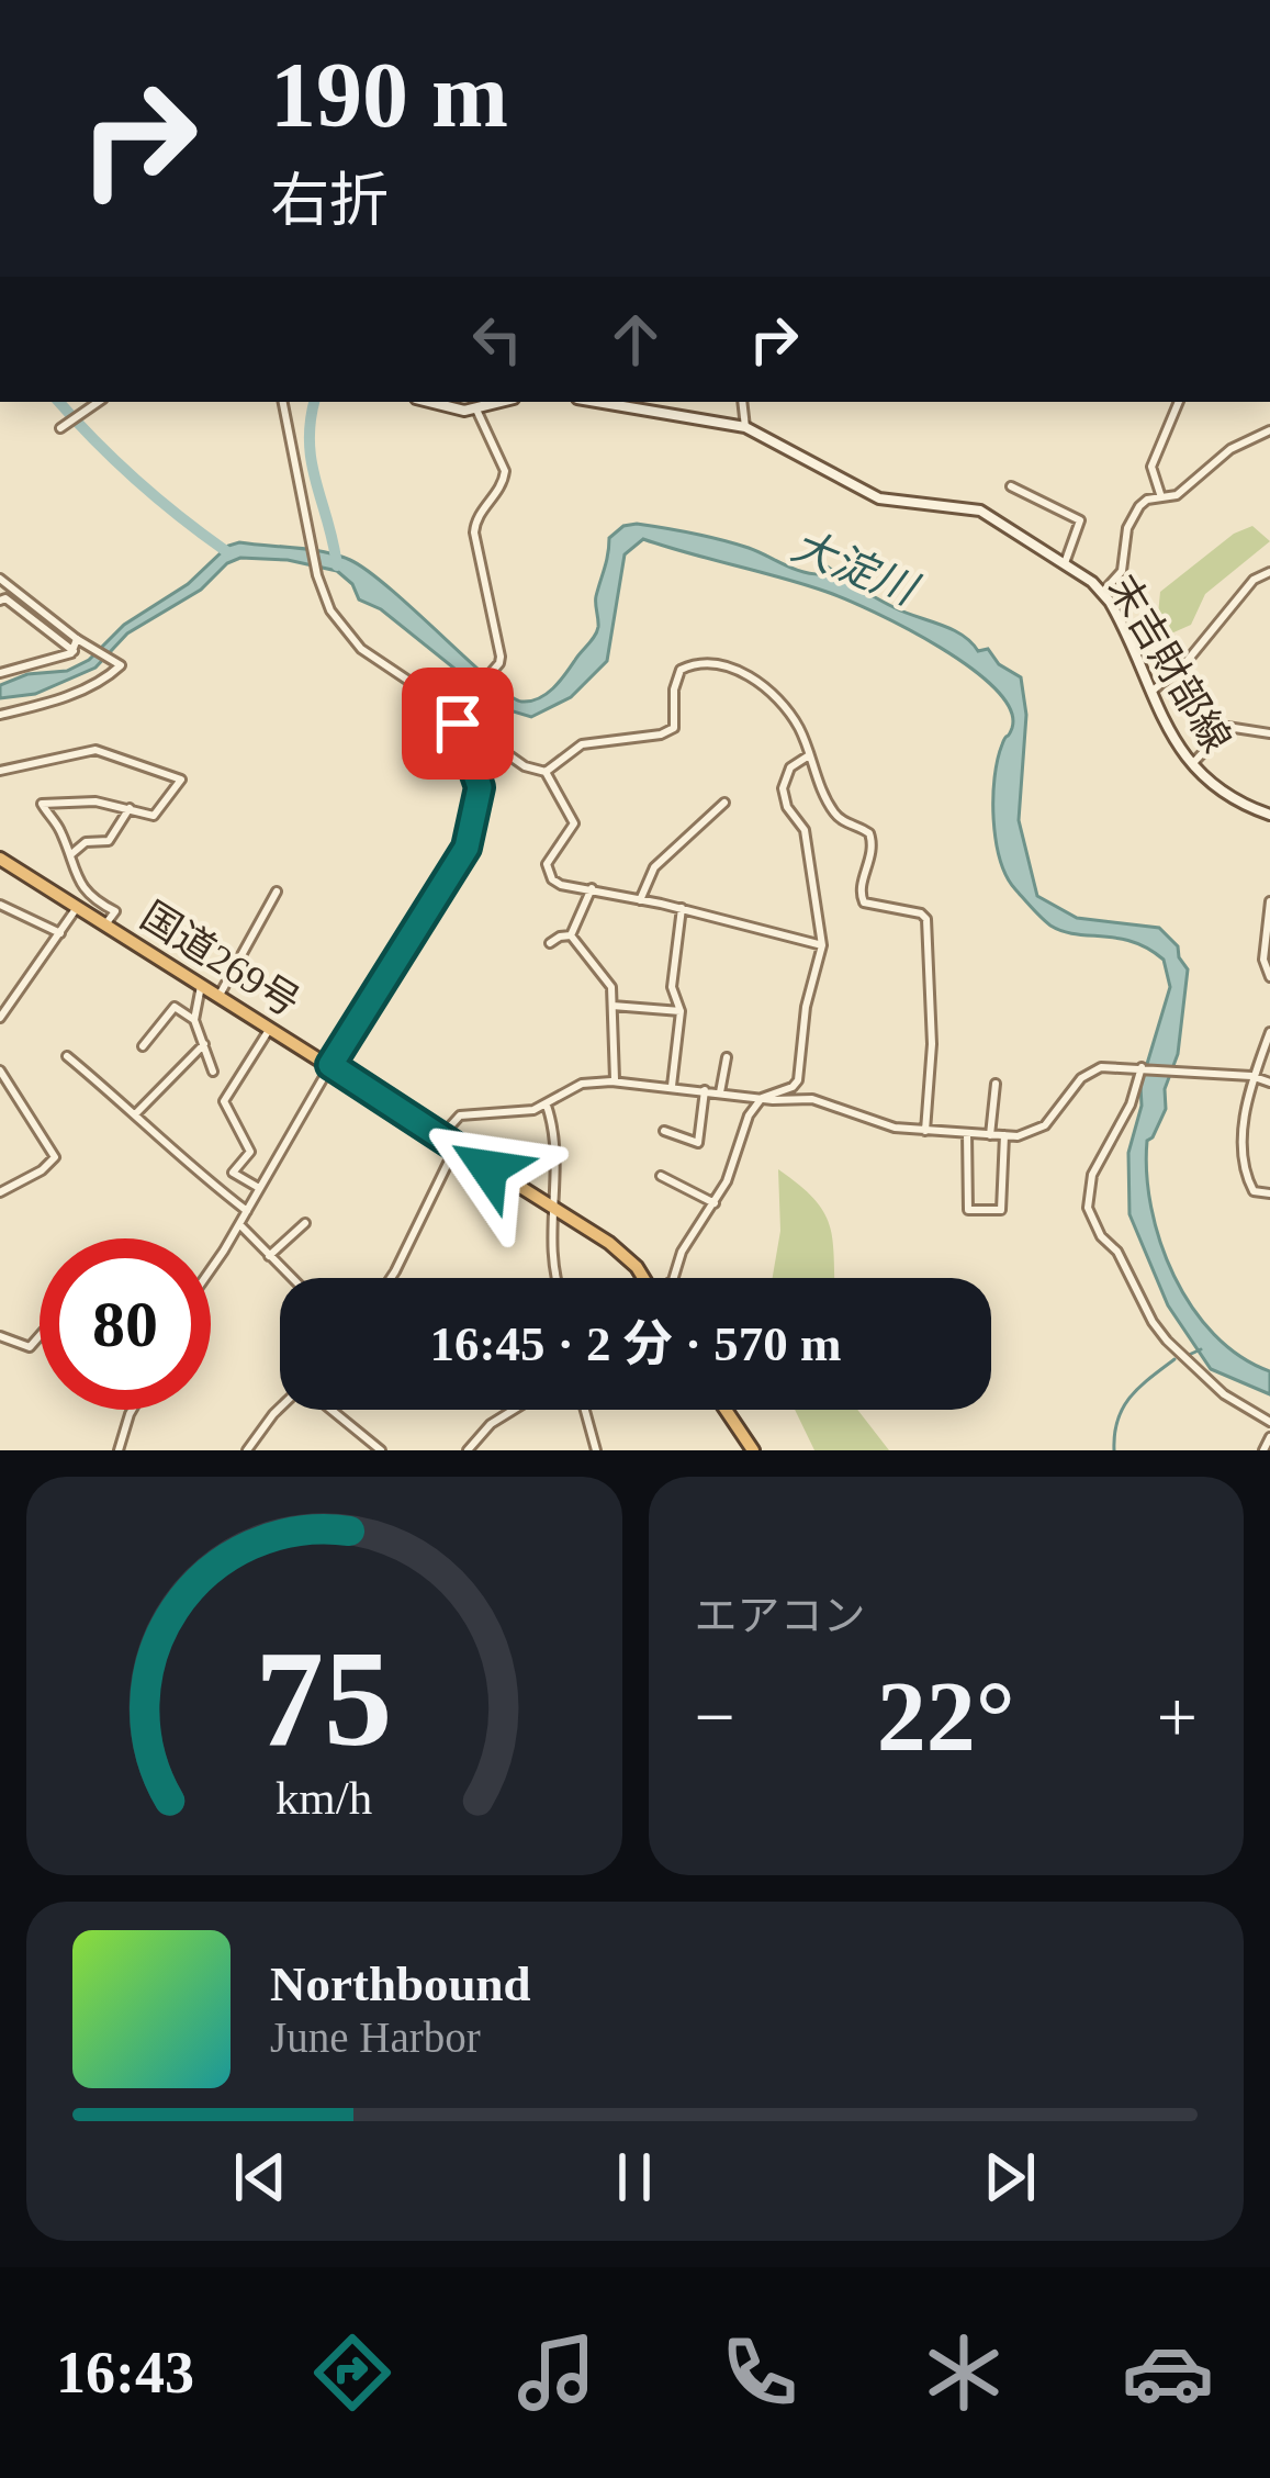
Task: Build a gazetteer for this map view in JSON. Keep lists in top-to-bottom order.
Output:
{
  "streets": {
    "highway": ["国道269号"],
    "main road": ["末吉財部線"]
  },
  "water": ["大淀川"],
  "page": {
    "turn": ["190 m", "右折"],
    "limit": "80",
    "trip": "16:45 · 2 分 · 570 m",
    "tile": "エアコン",
    "heat": ["−", "22°", "+"],
    "song": ["Northbound", "June Harbor"],
    "tabs": "16:43",
    "gauge": ["75", "km/h"]
  }
}
